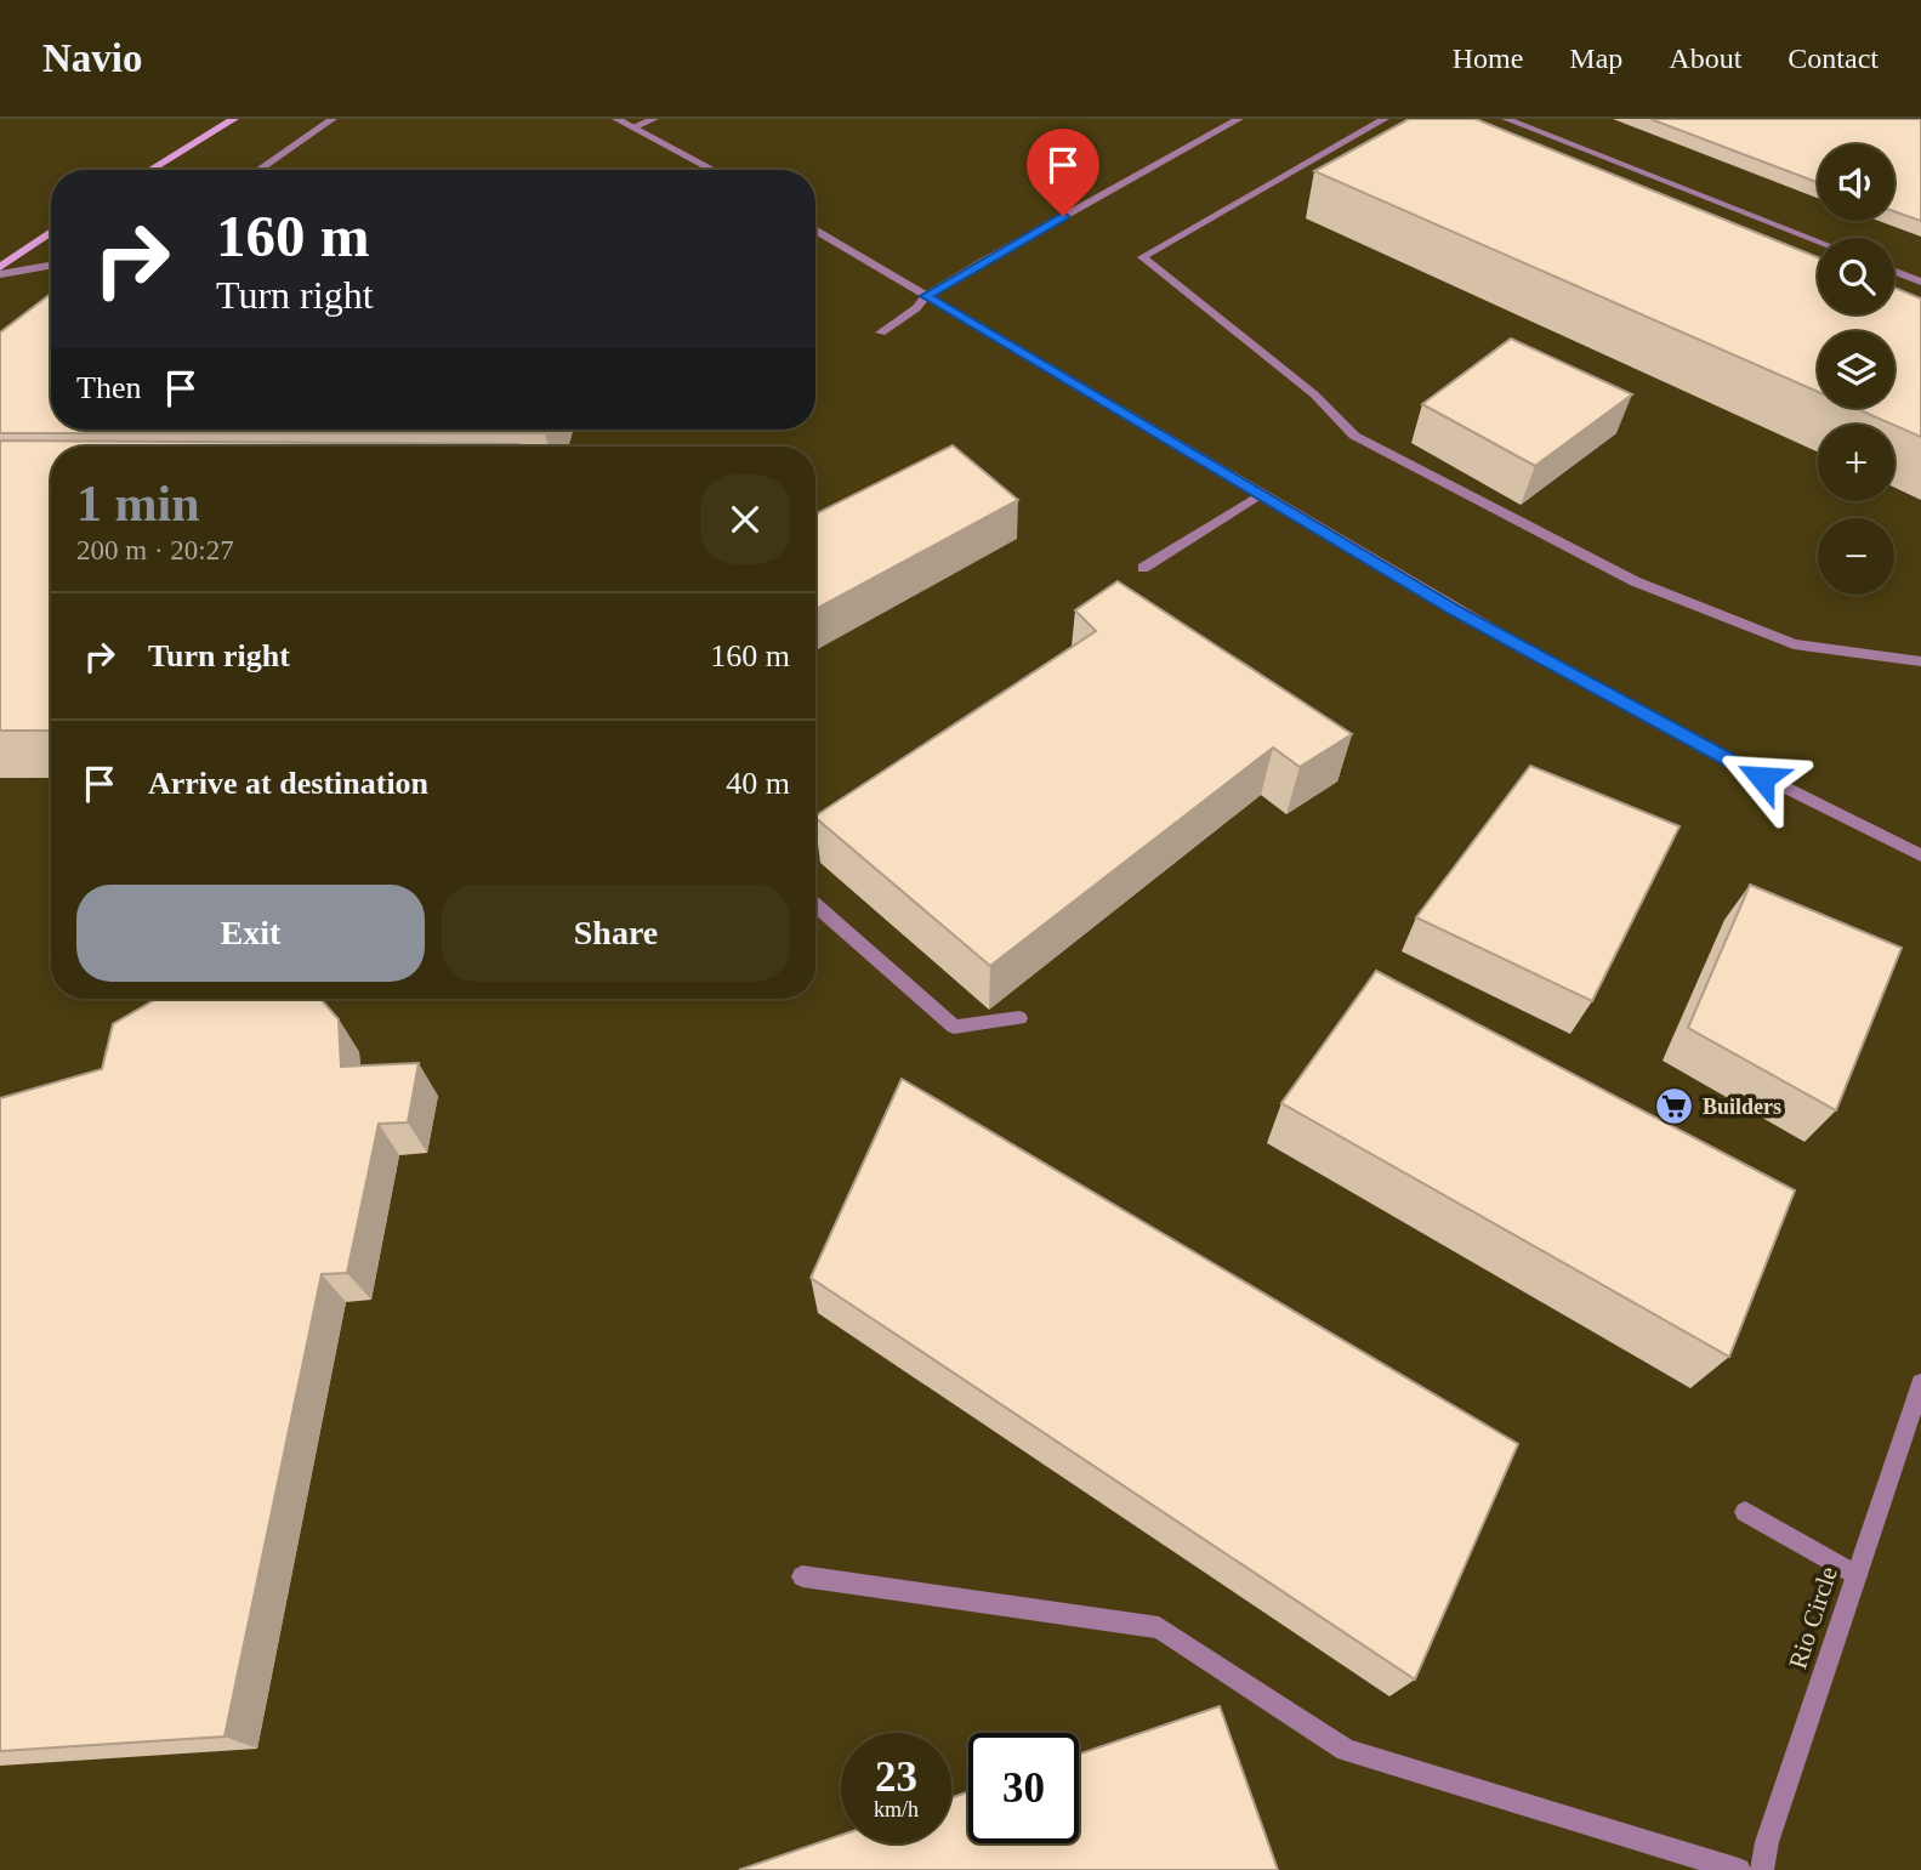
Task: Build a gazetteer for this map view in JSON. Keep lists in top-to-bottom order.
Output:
{
  "streets": {
    "street": ["Rio Circle"]
  },
  "places": {
    "supermarket": ["Builders"]
  },
  "page": {
    "header": "Navio",
    "nav": [
      "Home",
      "Map",
      "About",
      "Contact"
    ],
    "map_buttons": ["+", "−"],
    "turn": ["160 m", "Turn right"],
    "then": "Then",
    "heading": ["1 min", "200 m · 20:27"],
    "list": [
      {
        "name": "Turn right",
        "value": "160 m"
      },
      {
        "name": "Arrive at destination",
        "value": "40 m"
      }
    ],
    "buttons": ["Exit", "Share"],
    "speed": "23 km/h",
    "limit": "30"
  }
}
